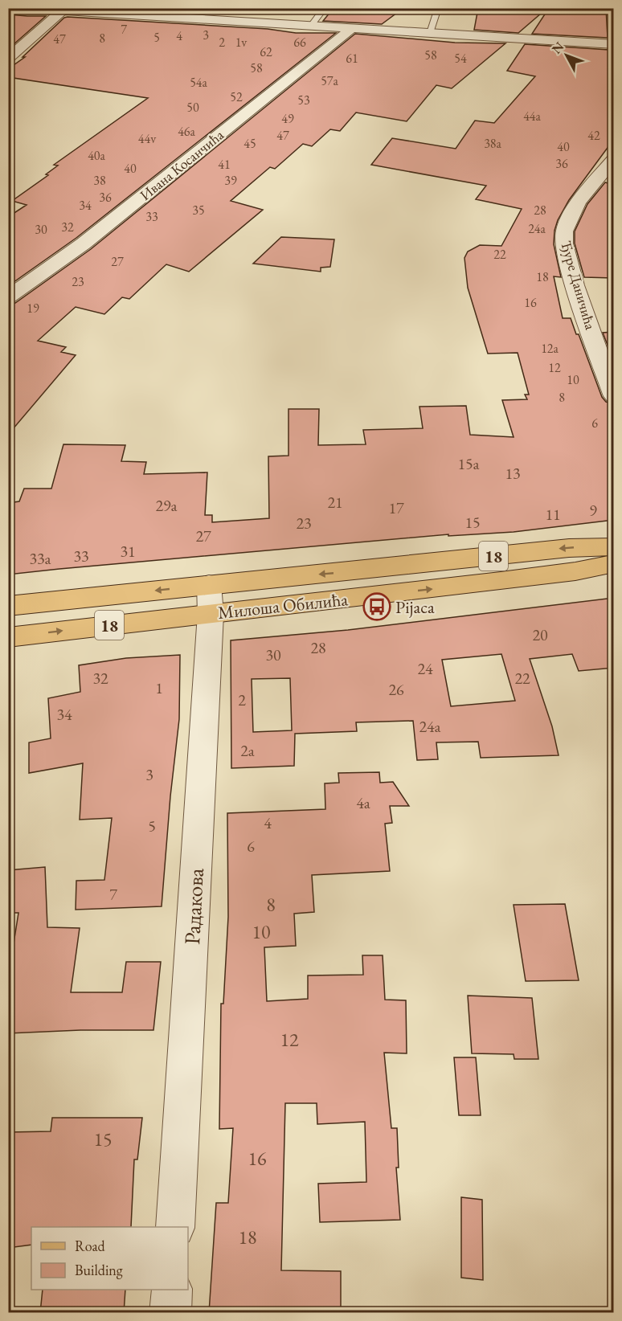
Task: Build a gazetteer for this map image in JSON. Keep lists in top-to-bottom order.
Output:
{
  "streets": {
    "main road": ["18", "Милоша Обилића"],
    "street": ["Ивана Косанчића", "Ђуре Даничића", "Радакова"]
  },
  "crossings": [
    ["Милоша Обилића", "Радакова"]
  ],
  "places": {
    "bus stop": ["Pijaca"]
  },
  "house_numbers": [
    "7",
    "3",
    "4",
    "5",
    "8",
    "47",
    "2",
    "1v",
    "66",
    "62",
    "58",
    "61",
    "54",
    "58",
    "57a",
    "54a",
    "52",
    "53",
    "50",
    "44a",
    "49",
    "46a",
    "47",
    "42",
    "44v",
    "45",
    "38a",
    "40",
    "40a",
    "36",
    "41",
    "40",
    "38",
    "39",
    "36",
    "34",
    "35",
    "28",
    "33",
    "32",
    "24a",
    "30",
    "22",
    "27",
    "18",
    "23",
    "16",
    "19",
    "12a",
    "12",
    "10",
    "8",
    "6",
    "15a",
    "13",
    "21",
    "29a",
    "17",
    "9",
    "11",
    "15",
    "23",
    "27",
    "31",
    "33",
    "33a",
    "20",
    "28",
    "30",
    "24",
    "32",
    "22",
    "1",
    "26",
    "2",
    "34",
    "24a",
    "2a",
    "3",
    "4a",
    "4",
    "5",
    "6",
    "7",
    "8",
    "10",
    "12",
    "15",
    "16",
    "18"
  ],
  "legend": ["Road", "Building"],
  "north": "top left"
}
